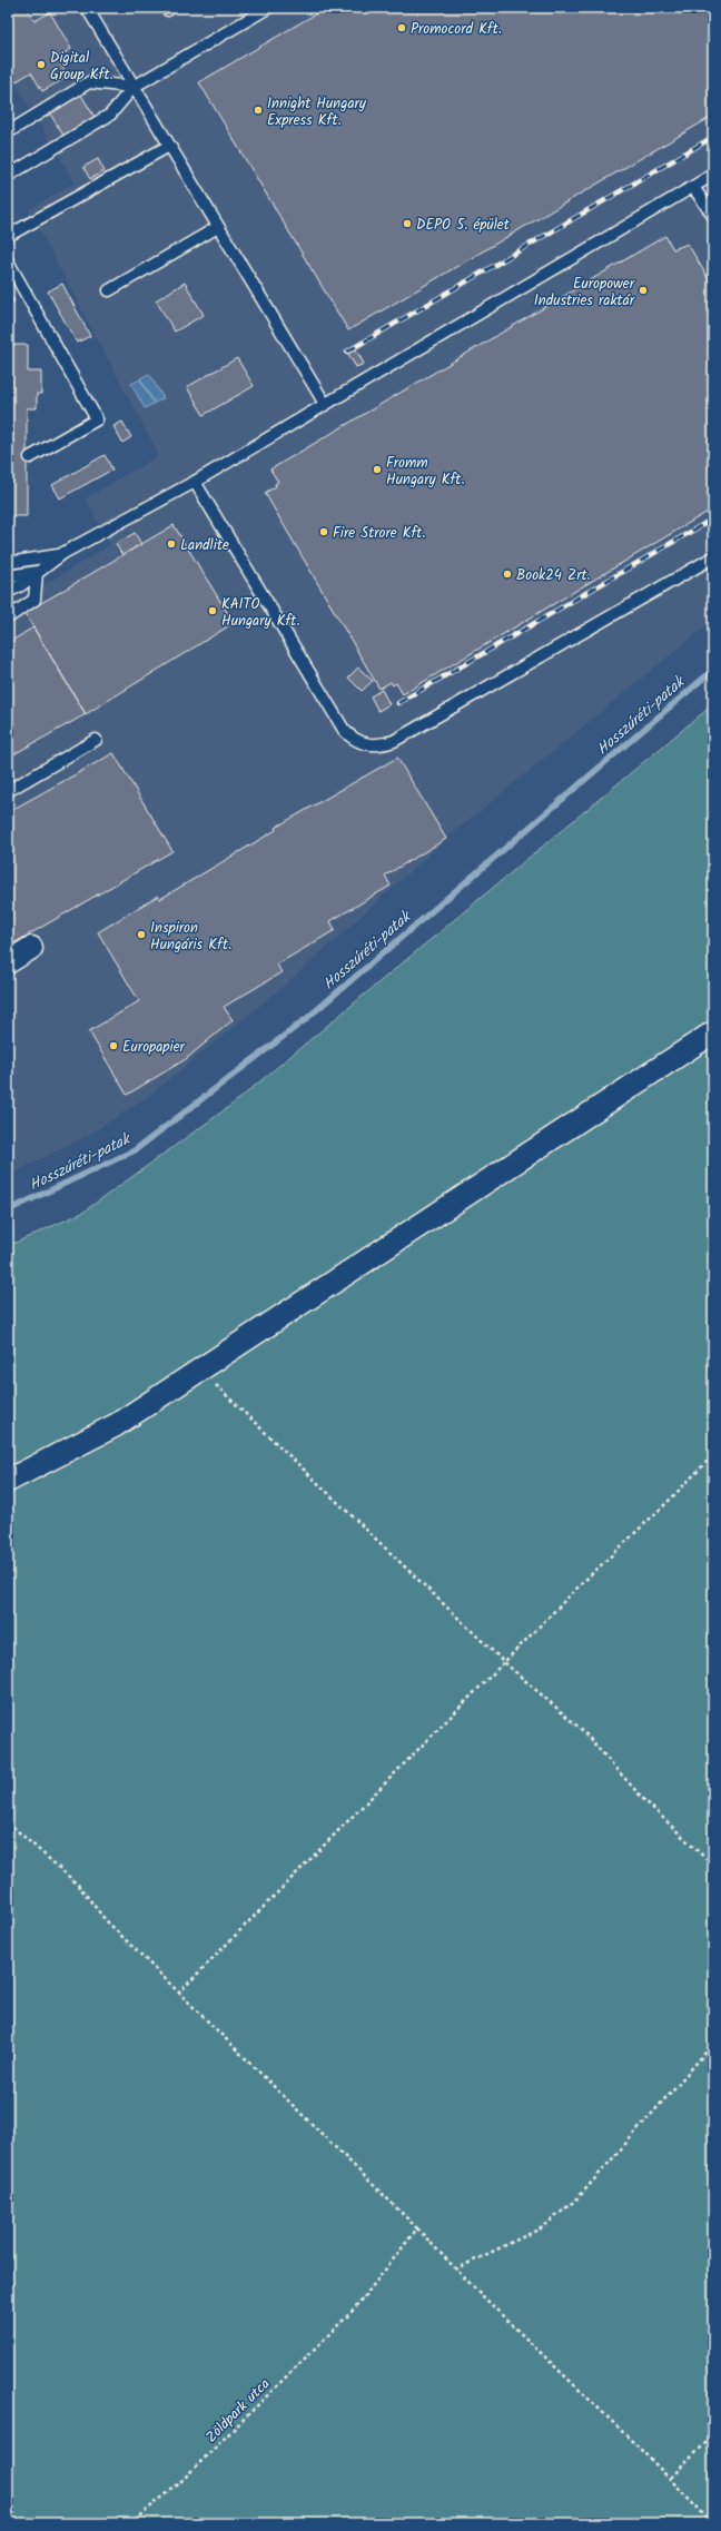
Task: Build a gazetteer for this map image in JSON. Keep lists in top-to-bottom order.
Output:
{
  "streets": {
    "path": ["Zöldpark utca"]
  },
  "water": ["Hosszúréti-patak"],
  "places": [
    "Promocord Kft.",
    "Digital Group Kft.",
    "Innight Hungary Express Kft.",
    "DEPO 5. épület",
    "Europower Industries raktár",
    "Fromm Hungary Kft.",
    "Fire Strore Kft.",
    "Landlite",
    "Book24 Zrt.",
    "KAITO Hungary Kft.",
    "Inspiron Hungáris Kft.",
    "Europapier"
  ]
}
